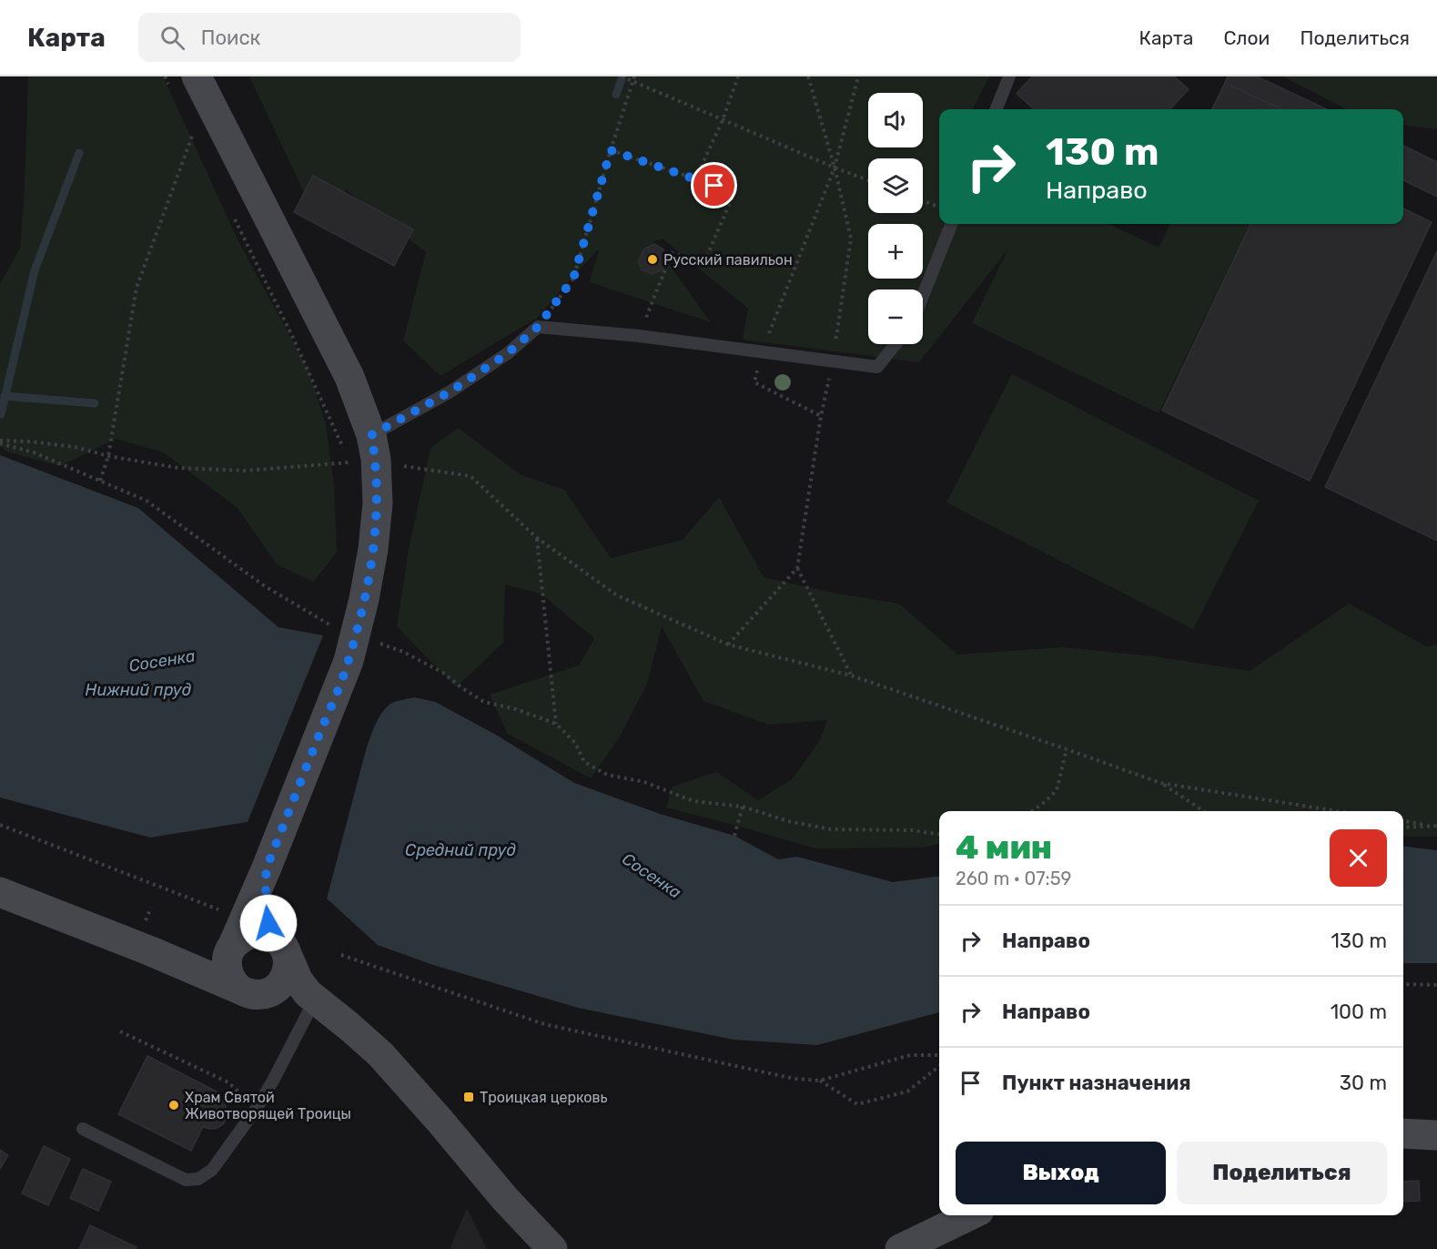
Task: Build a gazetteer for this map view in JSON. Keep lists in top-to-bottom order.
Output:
{
  "water": ["Сосенка", "Нижний пруд", "Средний пруд"],
  "places": {
    "other": ["Русский павильон", "Храм Святой Животворящей Троицы"],
    "transit": ["Троицкая церковь"]
  },
  "page": {
    "header": "Карта",
    "search": "Поиск",
    "nav": ["Карта", "Слои", "Поделиться"],
    "map_buttons": ["+", "−"],
    "turn": ["130 m", "Направо"],
    "heading": ["4 мин", "260 m · 07:59"],
    "list": [
      {
        "name": "Направо",
        "value": "130 m"
      },
      {
        "name": "Направо",
        "value": "100 m"
      },
      {
        "name": "Пункт назначения",
        "value": "30 m"
      }
    ],
    "buttons": ["Выход", "Поделиться"]
  }
}
